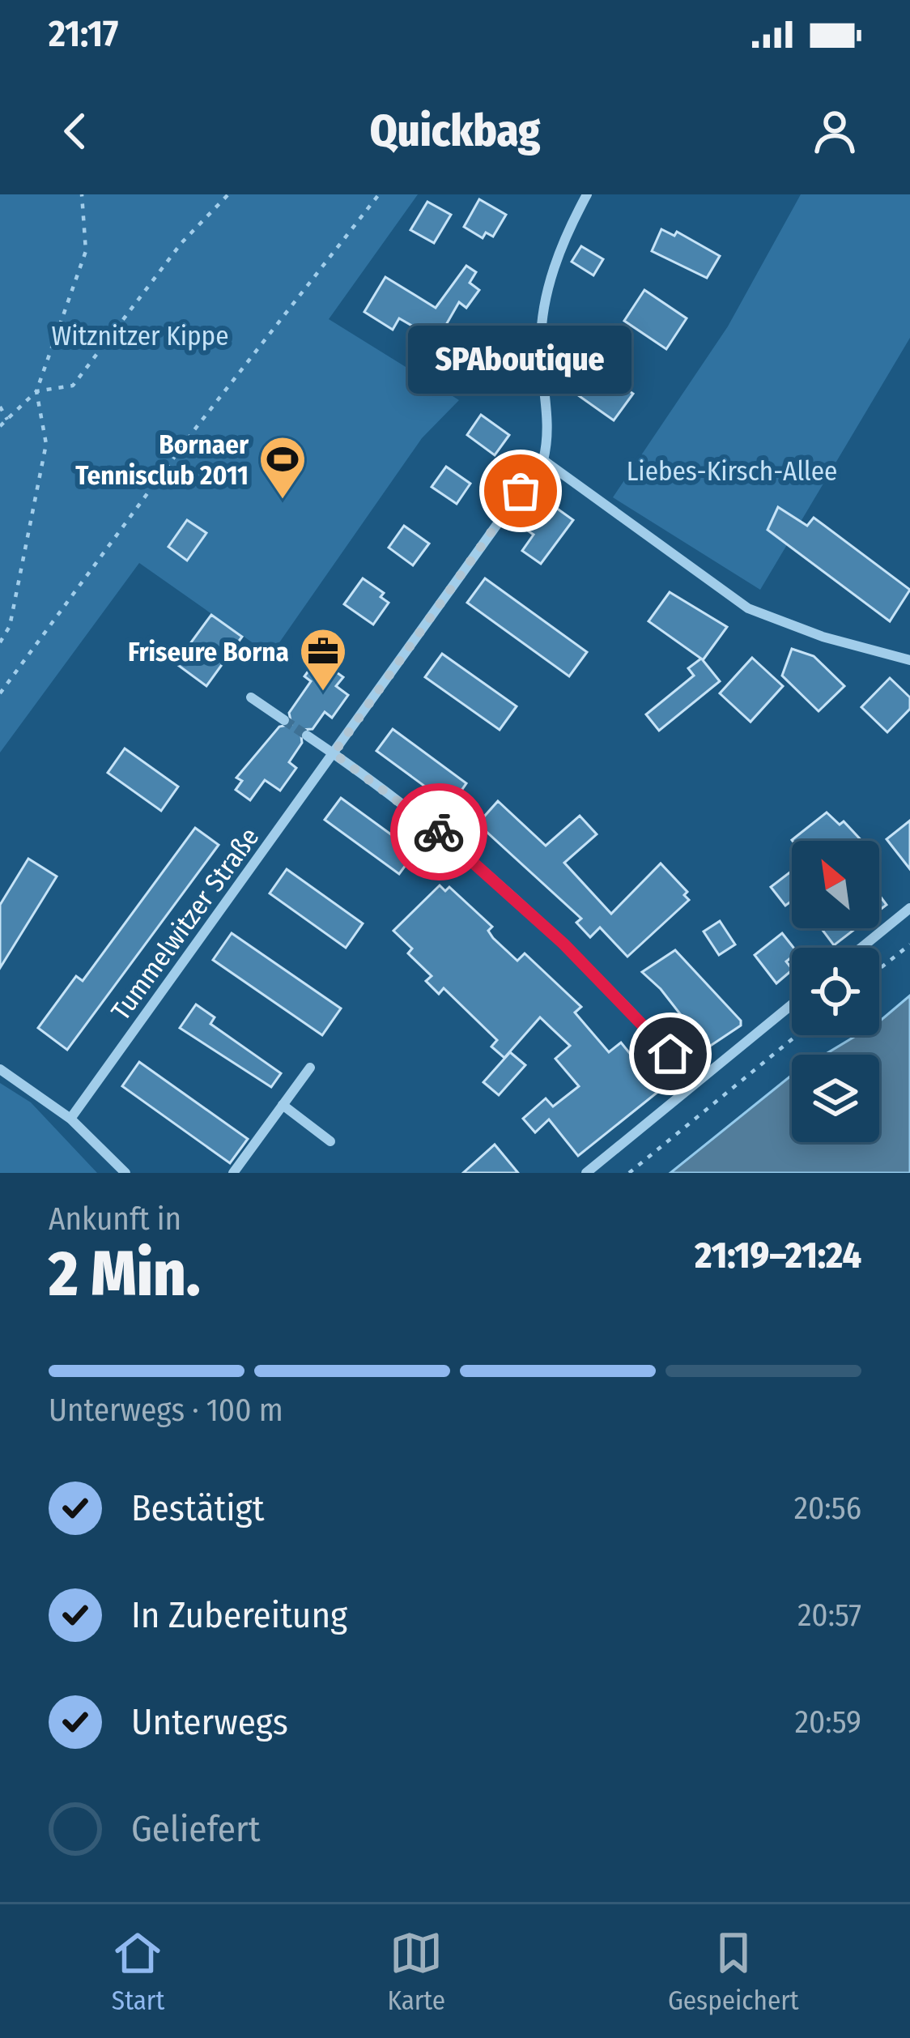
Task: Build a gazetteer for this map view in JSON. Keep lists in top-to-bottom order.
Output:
{
  "streets": {
    "street": ["Tummelwitzer Straße"]
  },
  "parks": ["Witznitzer Kippe", "Liebes-Kirsch-Allee"],
  "places": {
    "other": ["SPAboutique"],
    "sports": ["Bornaer Tennisclub 2011"],
    "office": ["Friseure Borna"]
  },
  "north": "top left",
  "page": {
    "status": "21:17",
    "header": "Quickbag",
    "bubble": "SPAboutique",
    "heading": ["2 Min.", "Ankunft in", "21:19–21:24"],
    "bar": "Unterwegs · 100 m",
    "list": [
      ["Bestätigt", "20:56"],
      ["In Zubereitung", "20:57"],
      ["Unterwegs", "20:59"],
      "Geliefert"
    ],
    "tabs": ["Start", "Karte", "Gespeichert"]
  }
}
